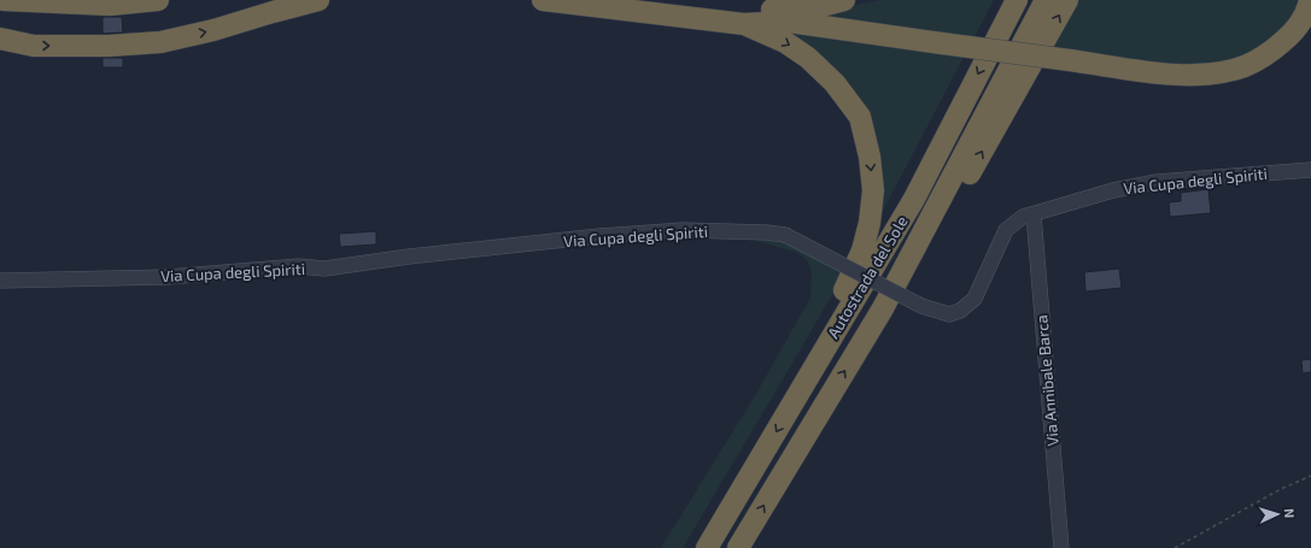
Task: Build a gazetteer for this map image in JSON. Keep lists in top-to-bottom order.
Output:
{
  "streets": {
    "highway": ["Autostrada del Sole"],
    "street": ["Via Cupa degli Spiriti", "Via Annibale Barca"]
  },
  "crossings": [
    ["Via Cupa degli Spiriti", "Via Annibale Barca"]
  ],
  "north": "right"
}
